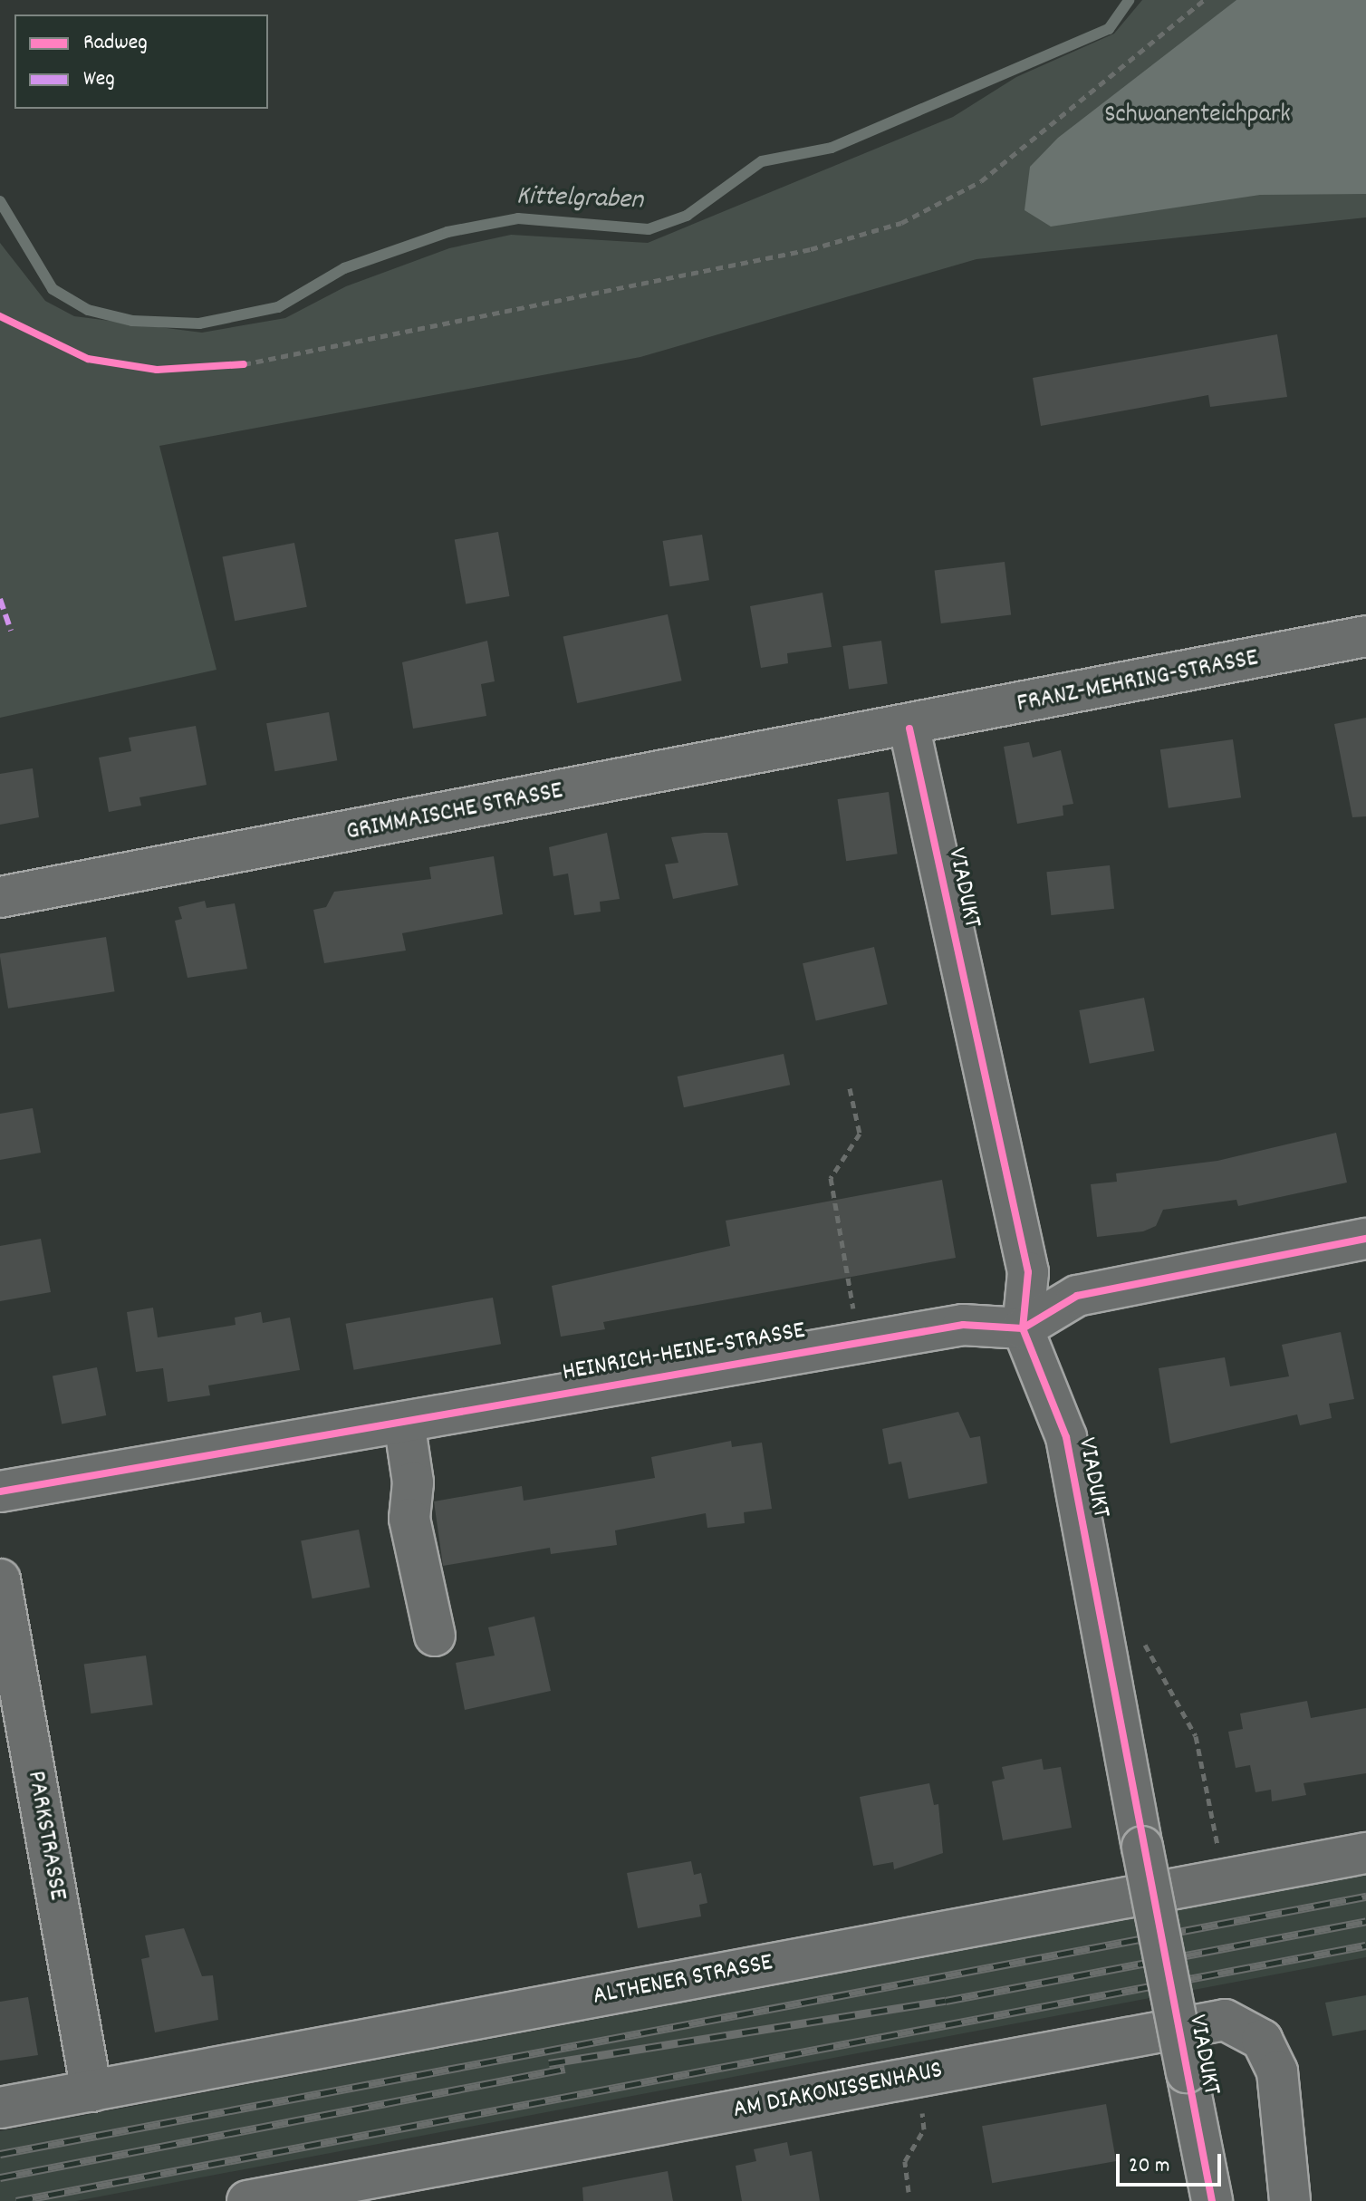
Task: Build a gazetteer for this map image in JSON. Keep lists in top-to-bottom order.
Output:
{
  "streets": {
    "street": [
      "FRANZ-MEHRING-STRASSE",
      "GRIMMAISCHE STRASSE",
      "VIADUKT",
      "HEINRICH-HEINE-STRASSE",
      "PARKSTRASSE",
      "ALTHENER STRASSE",
      "AM DIAKONISSENHAUS"
    ]
  },
  "crossings": [
    ["FRANZ-MEHRING-STRASSE", "GRIMMAISCHE STRASSE"],
    ["FRANZ-MEHRING-STRASSE", "VIADUKT"],
    ["GRIMMAISCHE STRASSE", "VIADUKT"],
    ["VIADUKT", "HEINRICH-HEINE-STRASSE"],
    ["PARKSTRASSE", "ALTHENER STRASSE"]
  ],
  "water": ["Kittelgraben"],
  "parks": ["Schwanenteichpark"],
  "legend": ["Radweg", "Weg"],
  "scale_bar": "20 m"
}
